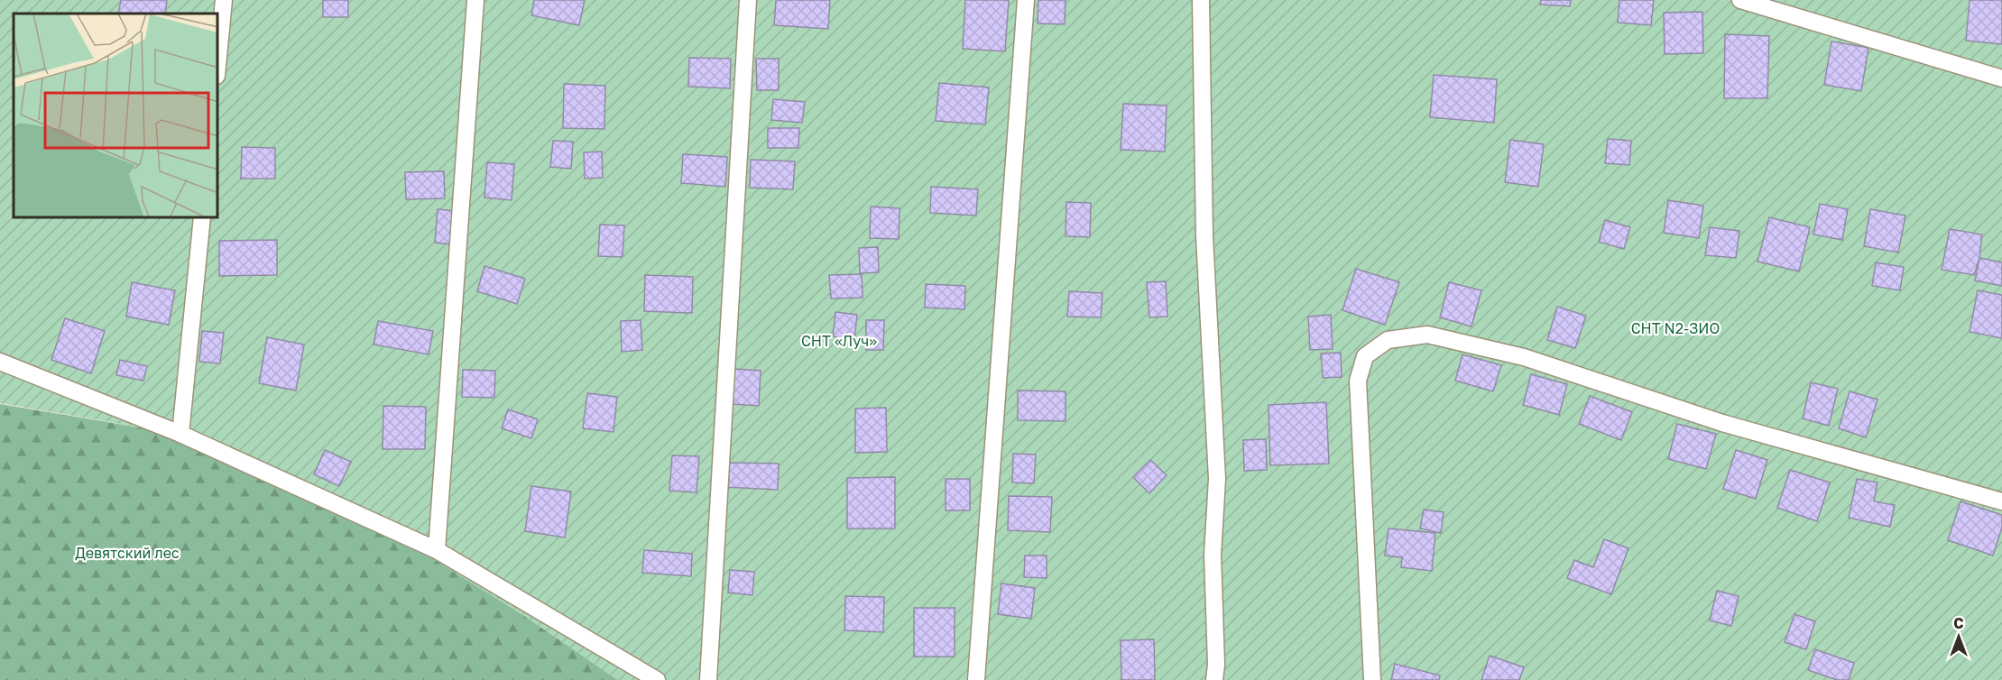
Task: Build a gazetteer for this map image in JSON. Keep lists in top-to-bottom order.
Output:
{
  "parks": ["СНТ N2-ЗИО", "СНТ «Луч»", "Девятский лес"],
  "north": "top"
}
